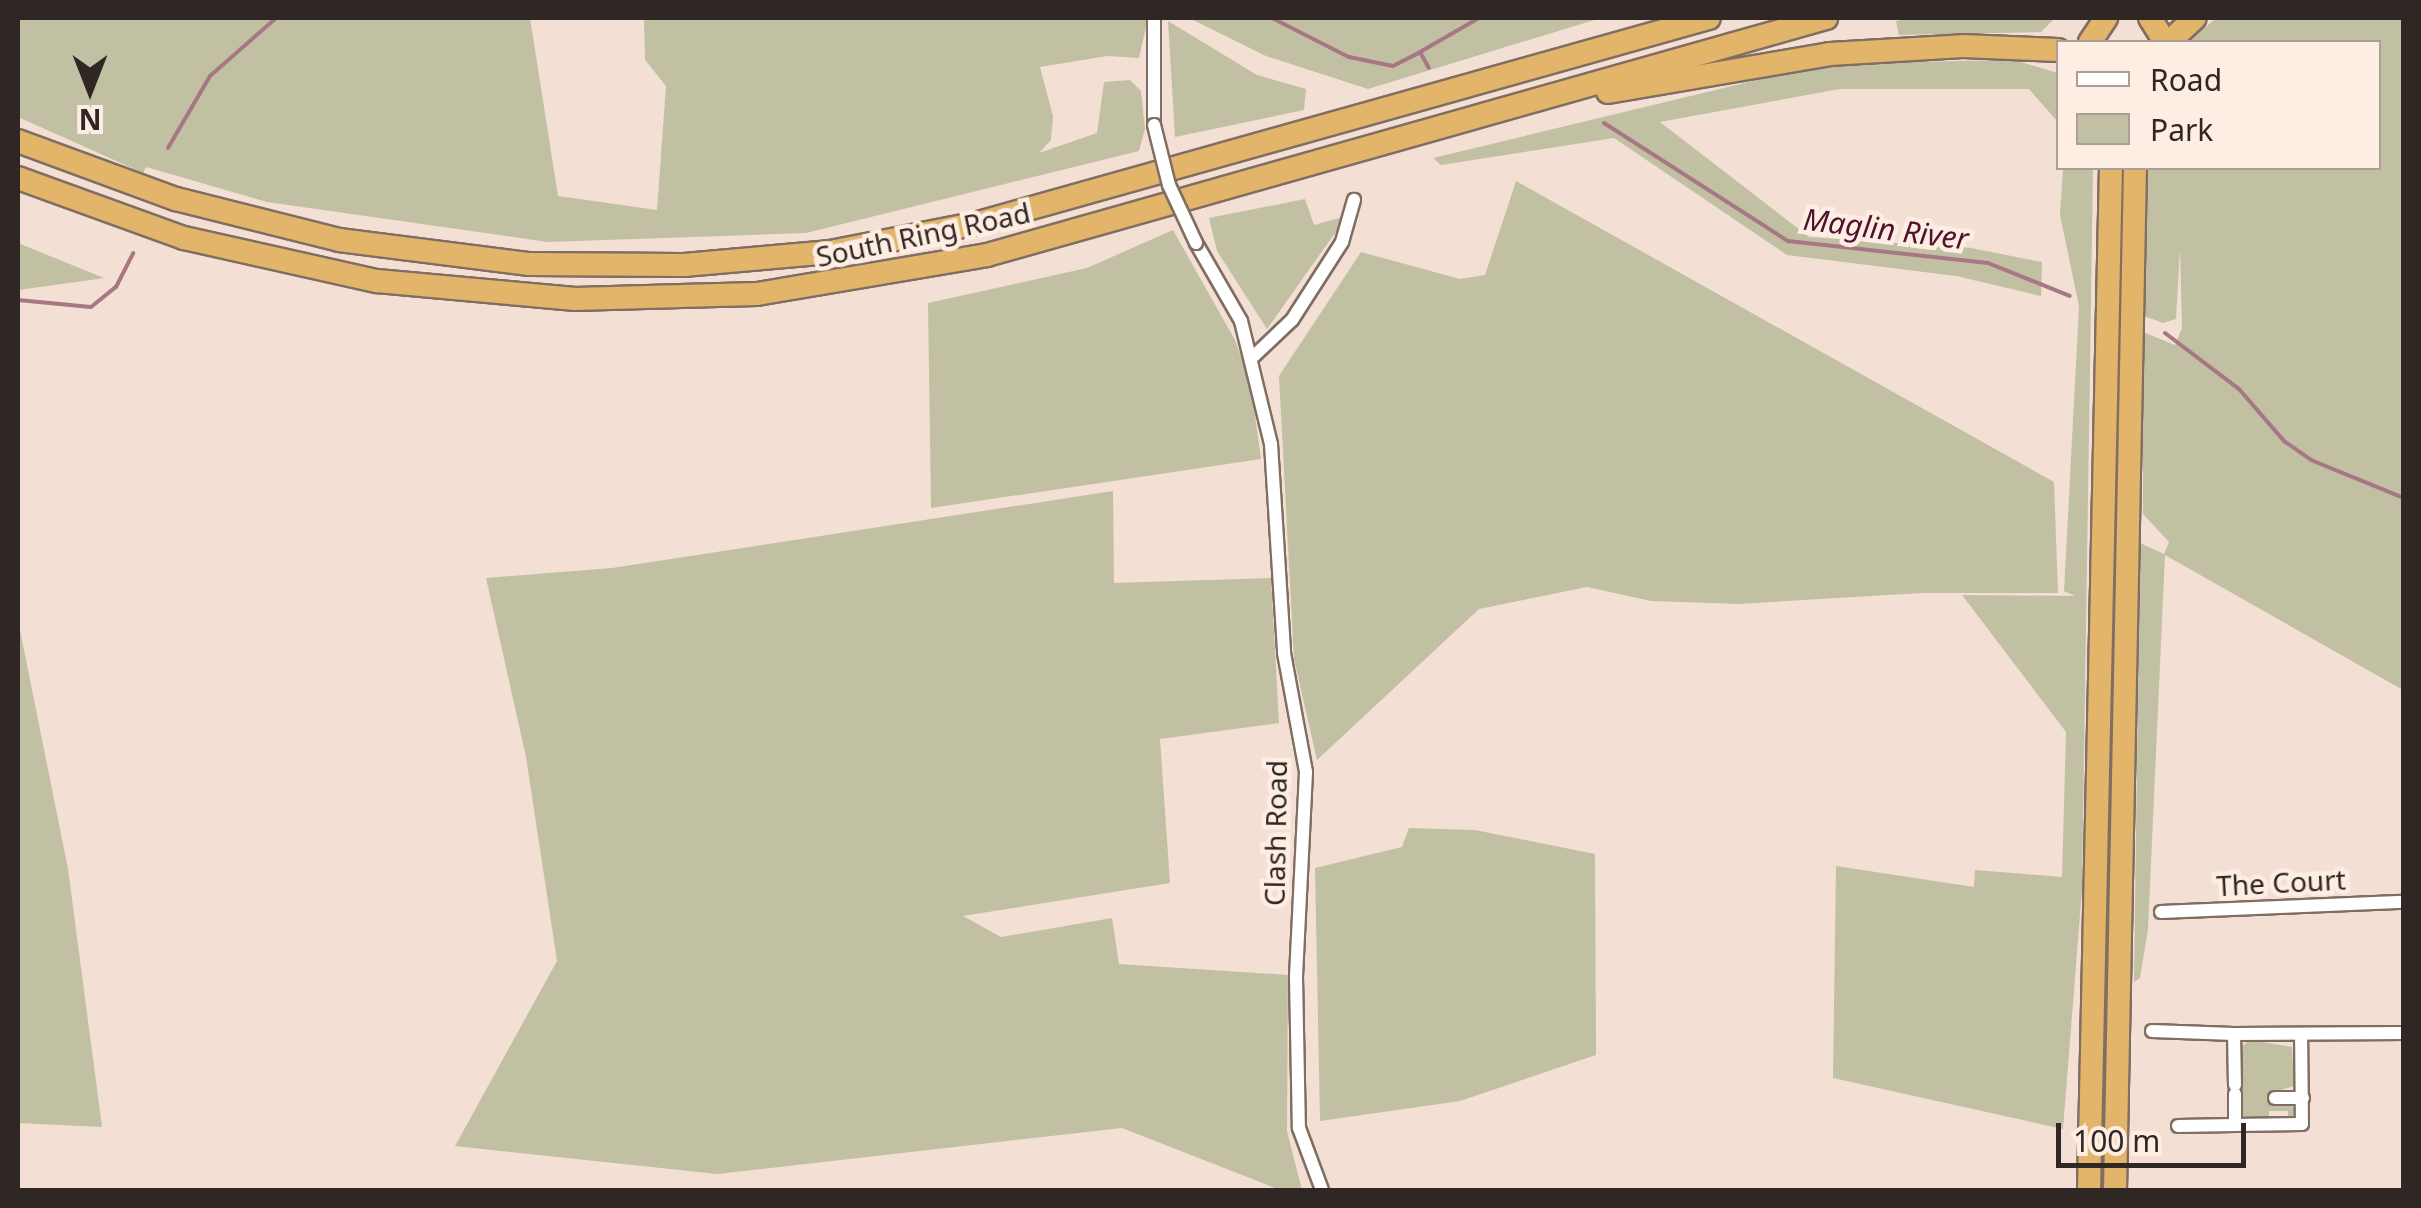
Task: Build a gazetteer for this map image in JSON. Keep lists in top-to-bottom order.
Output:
{
  "streets": {
    "highway": ["South Ring Road"],
    "street": ["Clash Road", "The Court"]
  },
  "water": ["Maglin River"],
  "legend": ["Road", "Park"],
  "scale_bar": "100 m",
  "north": "bottom"
}
